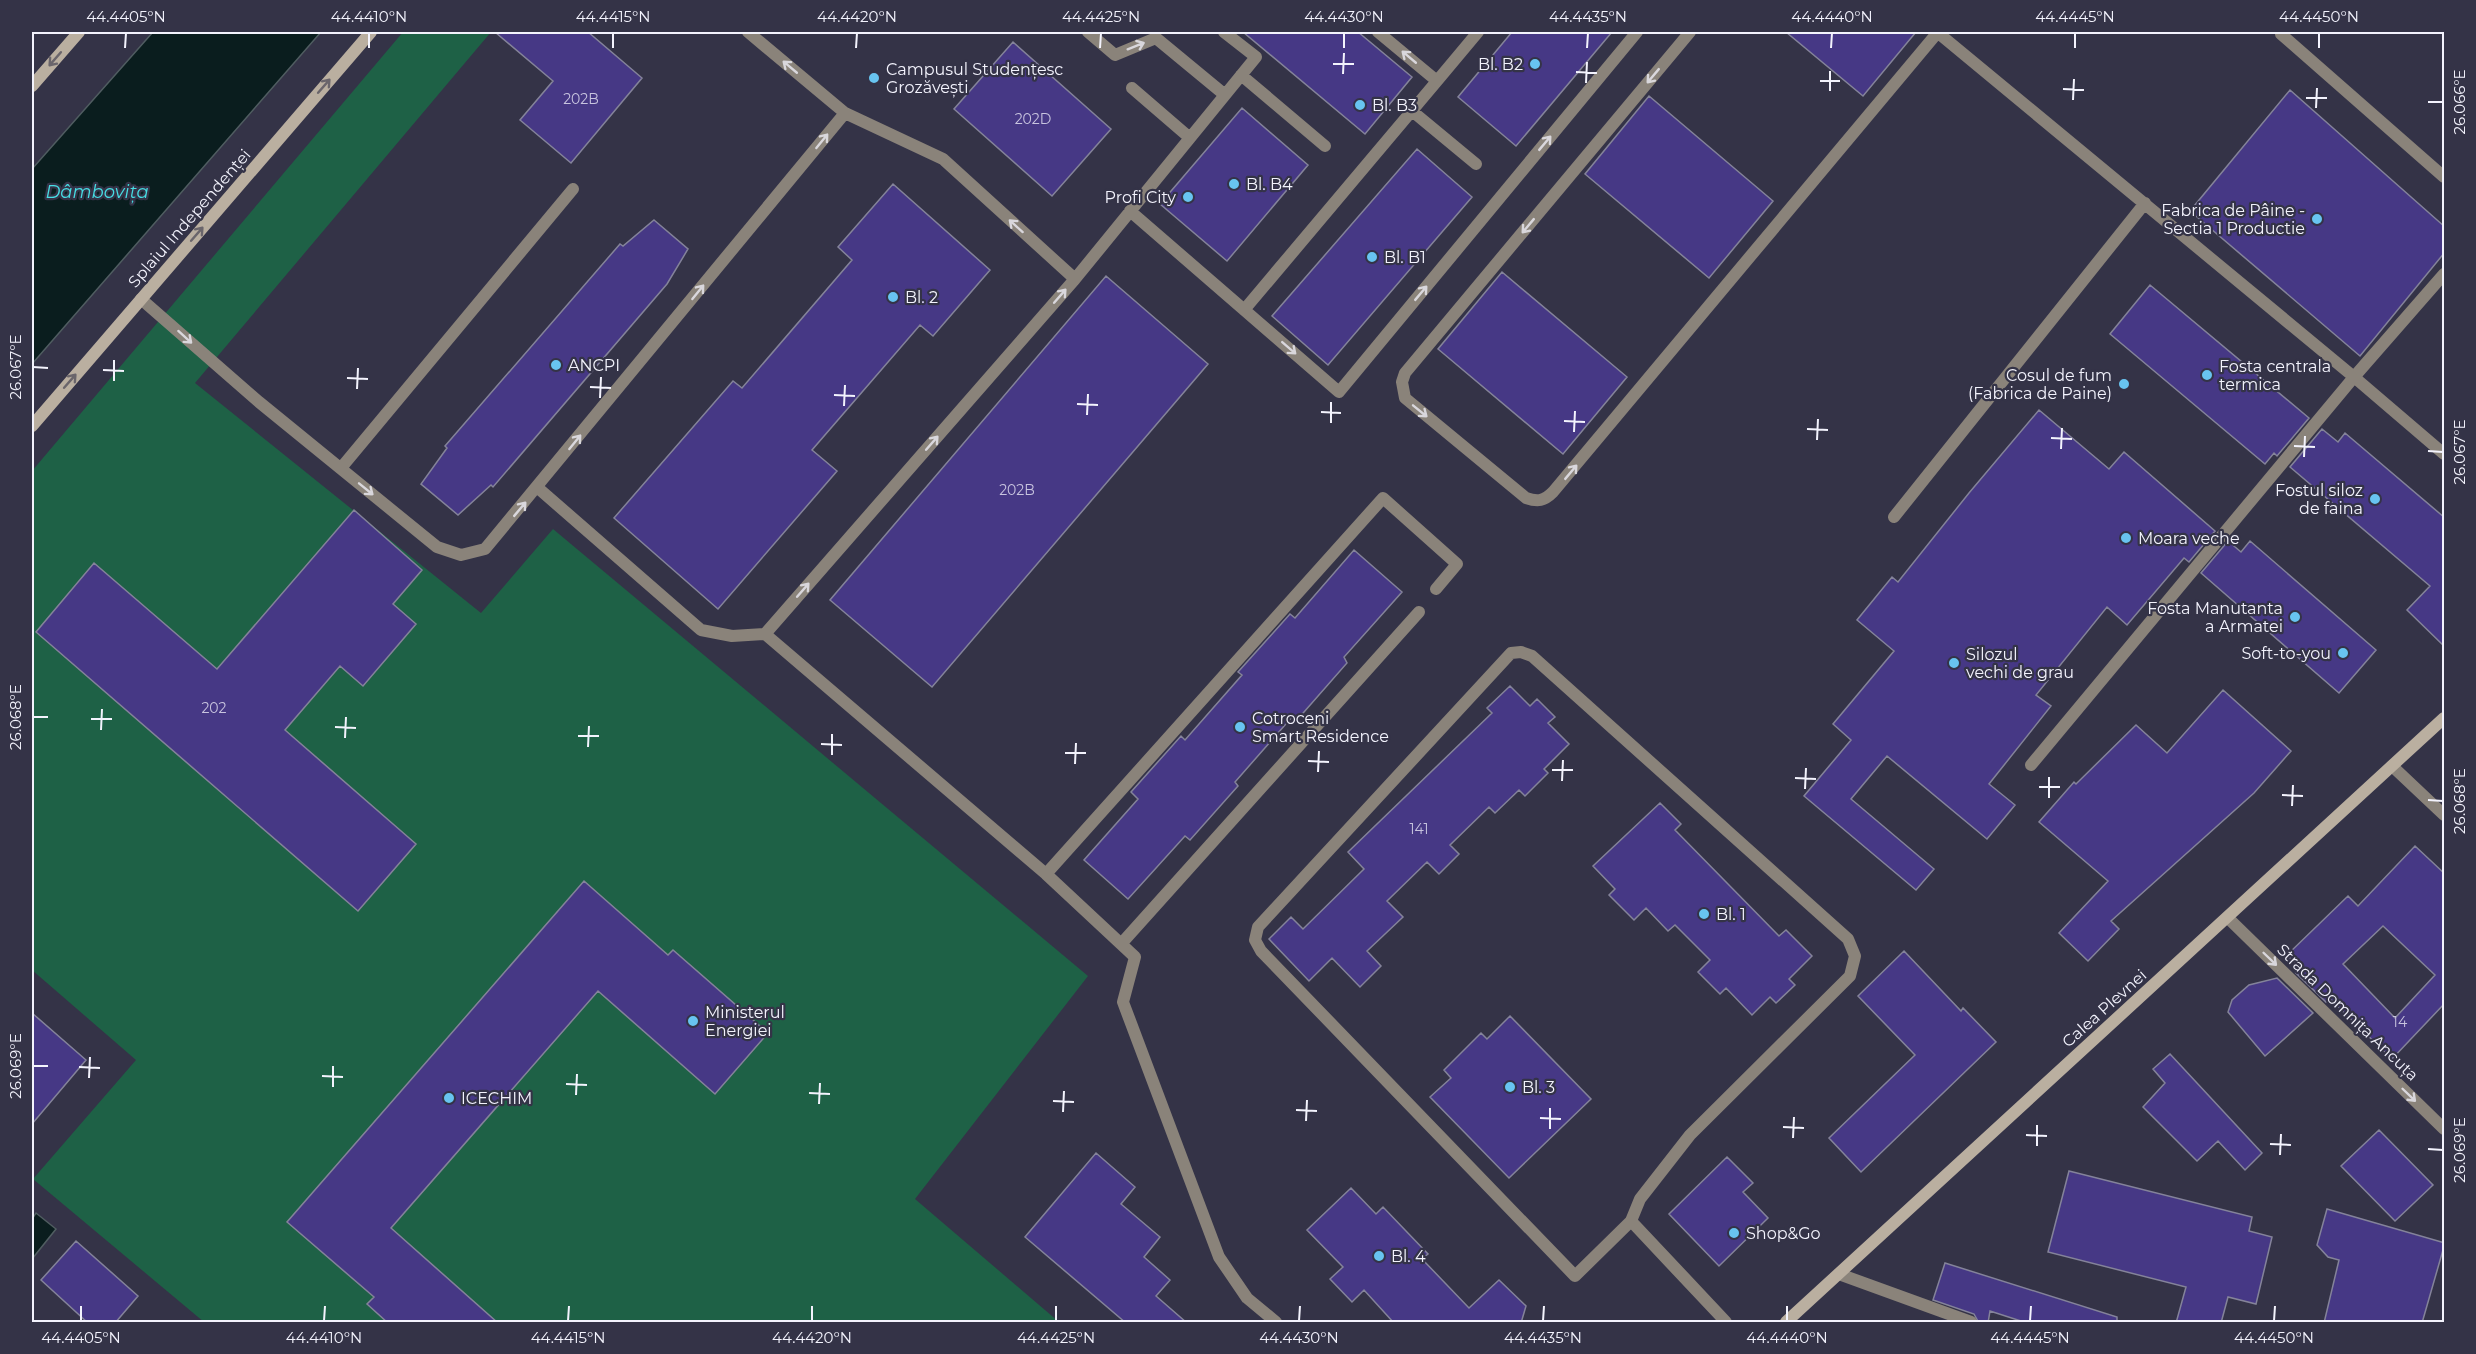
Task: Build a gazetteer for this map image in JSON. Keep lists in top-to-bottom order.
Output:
{
  "streets": {
    "main road": ["Splaiul Independenței", "Calea Plevnei"],
    "street": ["Strada Domnița Ancuța"]
  },
  "crossings": [
    ["Calea Plevnei", "Strada Domnița Ancuța"]
  ],
  "one_way": ["Splaiul Independenței", "Strada Domnița Ancuța"],
  "water": ["Dâmbovița"],
  "places": [
    "Bl. B2",
    "Campusul Studențesc Grozăvești",
    "Bl. B3",
    "Bl. B4",
    "Profi City",
    "Fabrica de Pâine - Sectia 1 Productie",
    "Bl. B1",
    "Bl. 2",
    "ANCPI",
    "Fosta centrala termica",
    "Cosul de fum (Fabrica de Paine)",
    "Fostul siloz de faina",
    "Moara veche",
    "Fosta Manutanta a Armatei",
    "Soft-to-you",
    "Silozul vechi de grau",
    "Cotroceni Smart Residence",
    "Bl. 1",
    "Ministerul Energiei",
    "Bl. 3",
    "ICECHIM",
    "Shop&Go",
    "Bl. 4"
  ],
  "house_numbers": [
    "202B",
    "202D",
    "202B",
    "202",
    "141",
    "14"
  ],
  "coordinates": [
    "44.4405°N",
    "44.4410°N",
    "44.4415°N",
    "44.4420°N",
    "44.4425°N",
    "44.4430°N",
    "44.4435°N",
    "44.4440°N",
    "44.4445°N",
    "44.4450°N",
    "26.066°E",
    "26.067°E",
    "26.068°E",
    "26.069°E"
  ]
}
